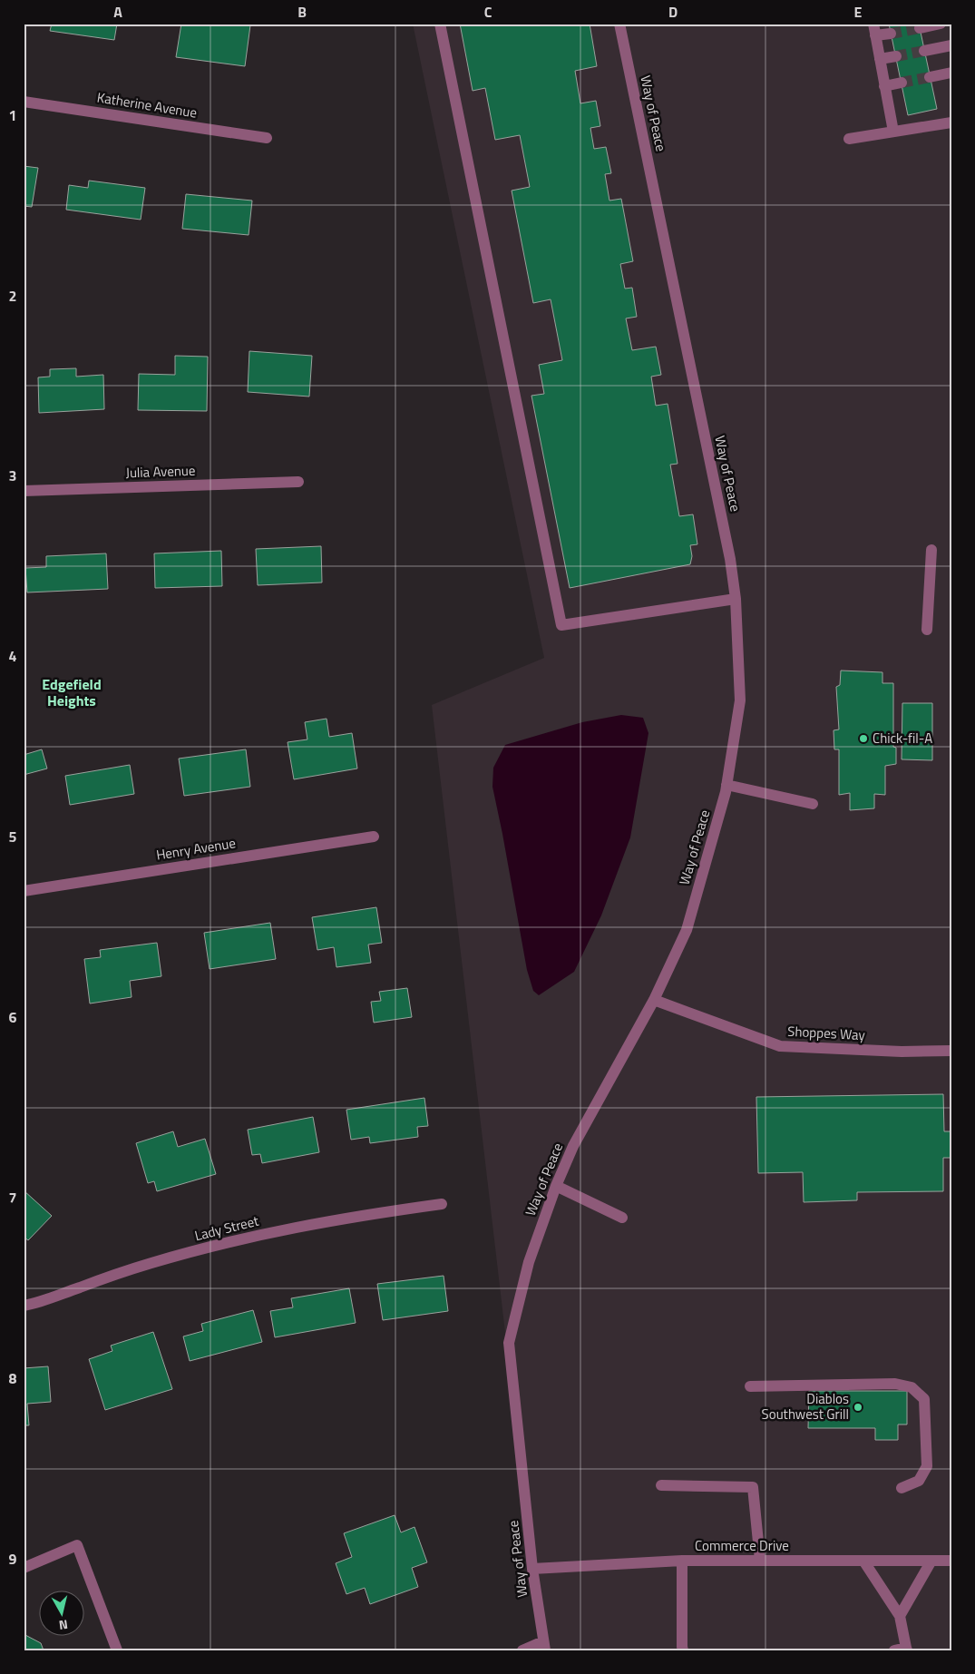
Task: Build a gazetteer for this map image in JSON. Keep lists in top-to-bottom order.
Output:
{
  "streets": {
    "street": [
      "Katherine Avenue",
      "Way of Peace",
      "Julia Avenue",
      "Henry Avenue",
      "Shoppes Way",
      "Lady Street",
      "Commerce Drive"
    ]
  },
  "crossings": [
    ["Way of Peace", "Shoppes Way"],
    ["Way of Peace", "Commerce Drive"]
  ],
  "districts": ["Edgefield Heights"],
  "places": ["Chick-fil-A", "Diablos Southwest Grill"],
  "north": "bottom",
  "grid": {
    "columns": [
      "A",
      "B",
      "C",
      "D",
      "E"
    ],
    "rows": [
      "1",
      "2",
      "3",
      "4",
      "5",
      "6",
      "7",
      "8",
      "9"
    ]
  }
}
